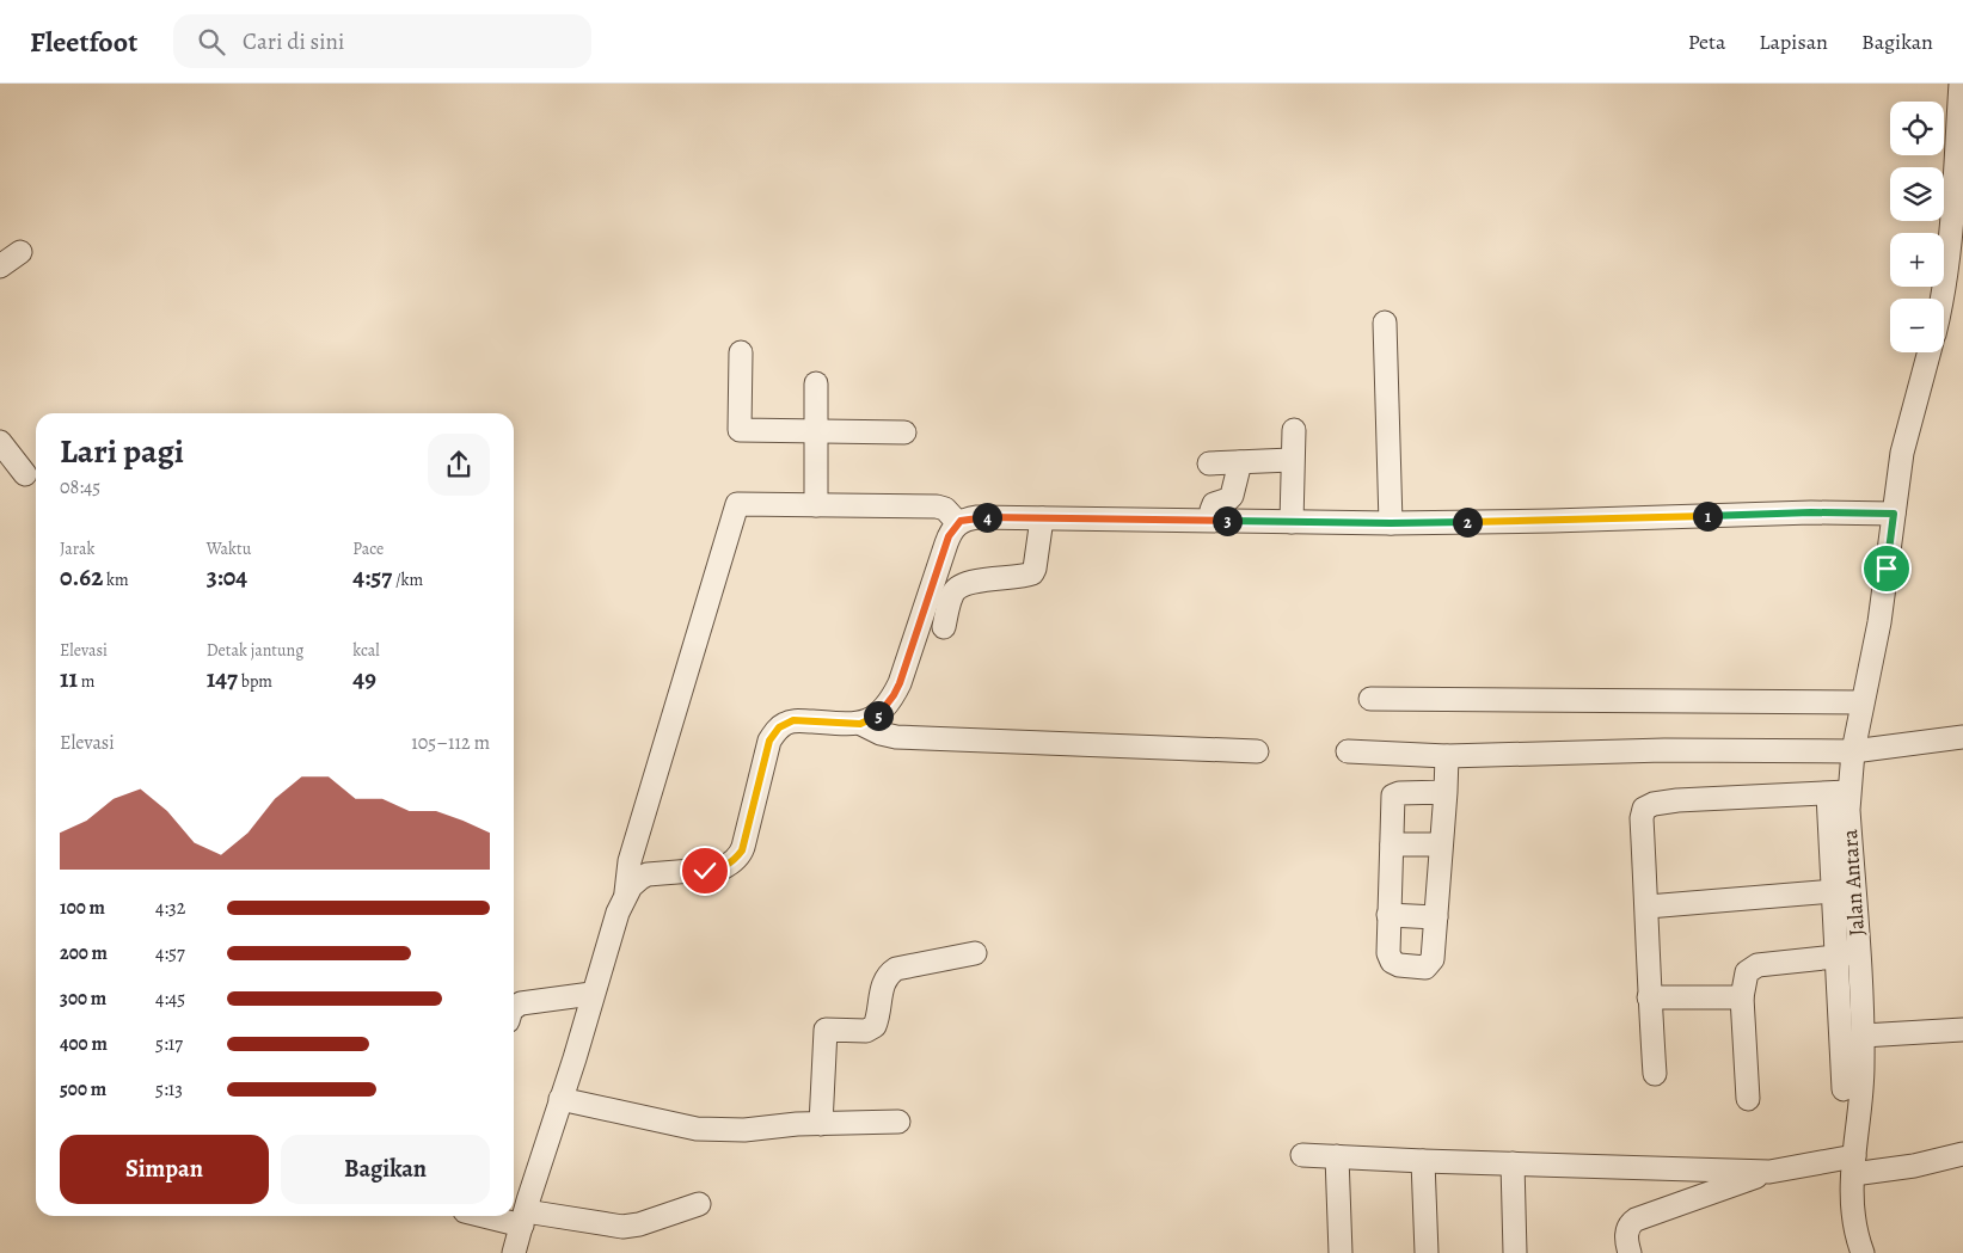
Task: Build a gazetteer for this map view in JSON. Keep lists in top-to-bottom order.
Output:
{
  "streets": {
    "street": ["Jalan Antara"]
  },
  "page": {
    "header": "Fleetfoot",
    "search": "Cari di sini",
    "nav": ["Peta", "Lapisan", "Bagikan"],
    "map_buttons": ["+", "−"],
    "heading": ["Lari pagi", "08:45"],
    "pins": [
      "1",
      "4",
      "3",
      "2",
      "5"
    ],
    "stats": [
      ["Jarak", "0.62 km"],
      ["Waktu", "3:04"],
      ["Pace", "4:57 /km"],
      ["Elevasi", "11 m"],
      ["Detak jantung", "147 bpm"],
      ["kcal", "49"]
    ],
    "chart": ["Elevasi", "105–112 m"],
    "list": [
      {
        "name": "100 m",
        "note": "4:32"
      },
      {
        "name": "200 m",
        "note": "4:57"
      },
      {
        "name": "300 m",
        "note": "4:45"
      },
      {
        "name": "400 m",
        "note": "5:17"
      },
      {
        "name": "500 m",
        "note": "5:13"
      }
    ],
    "buttons": ["Simpan", "Bagikan"]
  }
}
